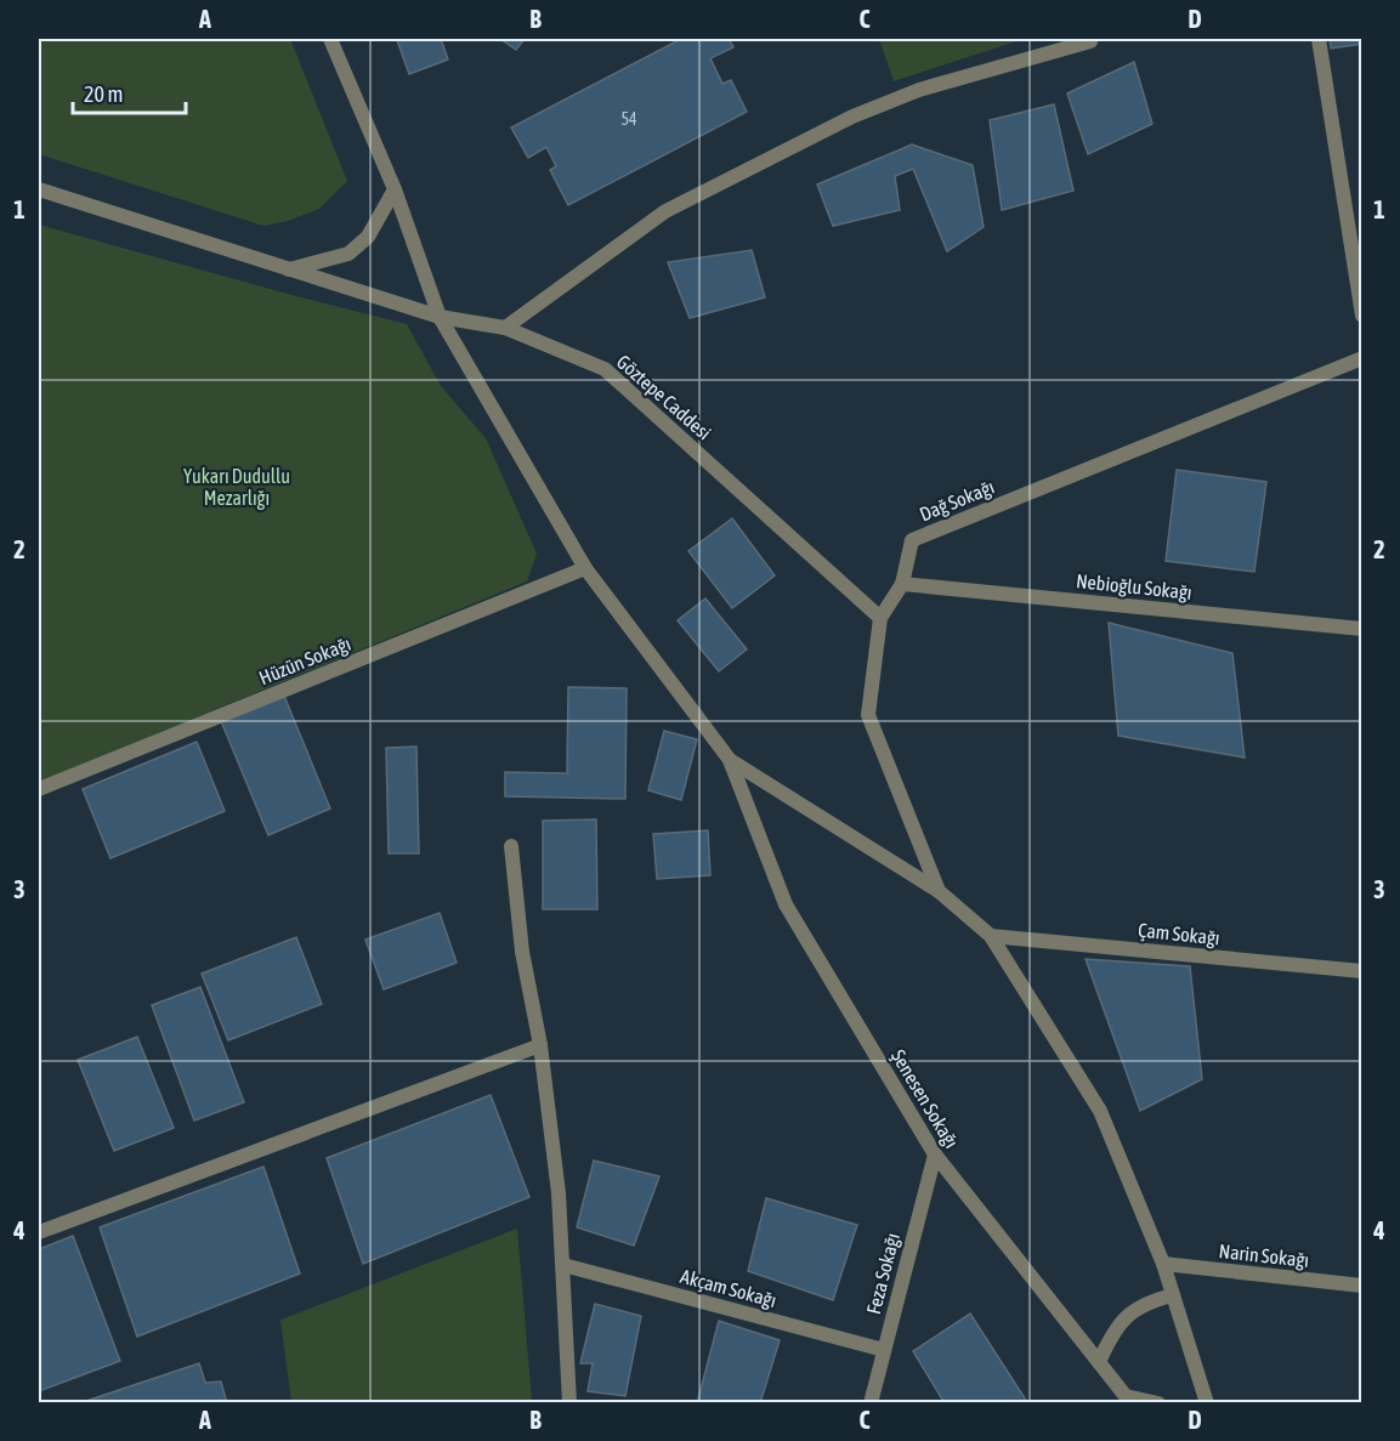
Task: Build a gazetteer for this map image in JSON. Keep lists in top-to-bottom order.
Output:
{
  "streets": {
    "street": [
      "Göztepe Caddesi",
      "Dağ Sokağı",
      "Nebioğlu Sokağı",
      "Hüzün Sokağı",
      "Çam Sokağı",
      "Şenesen Sokağı",
      "Narin Sokağı",
      "Feza Sokağı",
      "Akçam Sokağı"
    ]
  },
  "crossings": [
    ["Göztepe Caddesi", "Dağ Sokağı"],
    ["Dağ Sokağı", "Nebioğlu Sokağı"],
    ["Şenesen Sokağı", "Feza Sokağı"],
    ["Feza Sokağı", "Akçam Sokağı"]
  ],
  "parks": ["Yukarı Dudullu Mezarlığı"],
  "house_numbers": ["54"],
  "scale_bar": "20 m",
  "grid": {
    "columns": [
      "A",
      "B",
      "C",
      "D"
    ],
    "rows": [
      "1",
      "2",
      "3",
      "4"
    ]
  }
}
